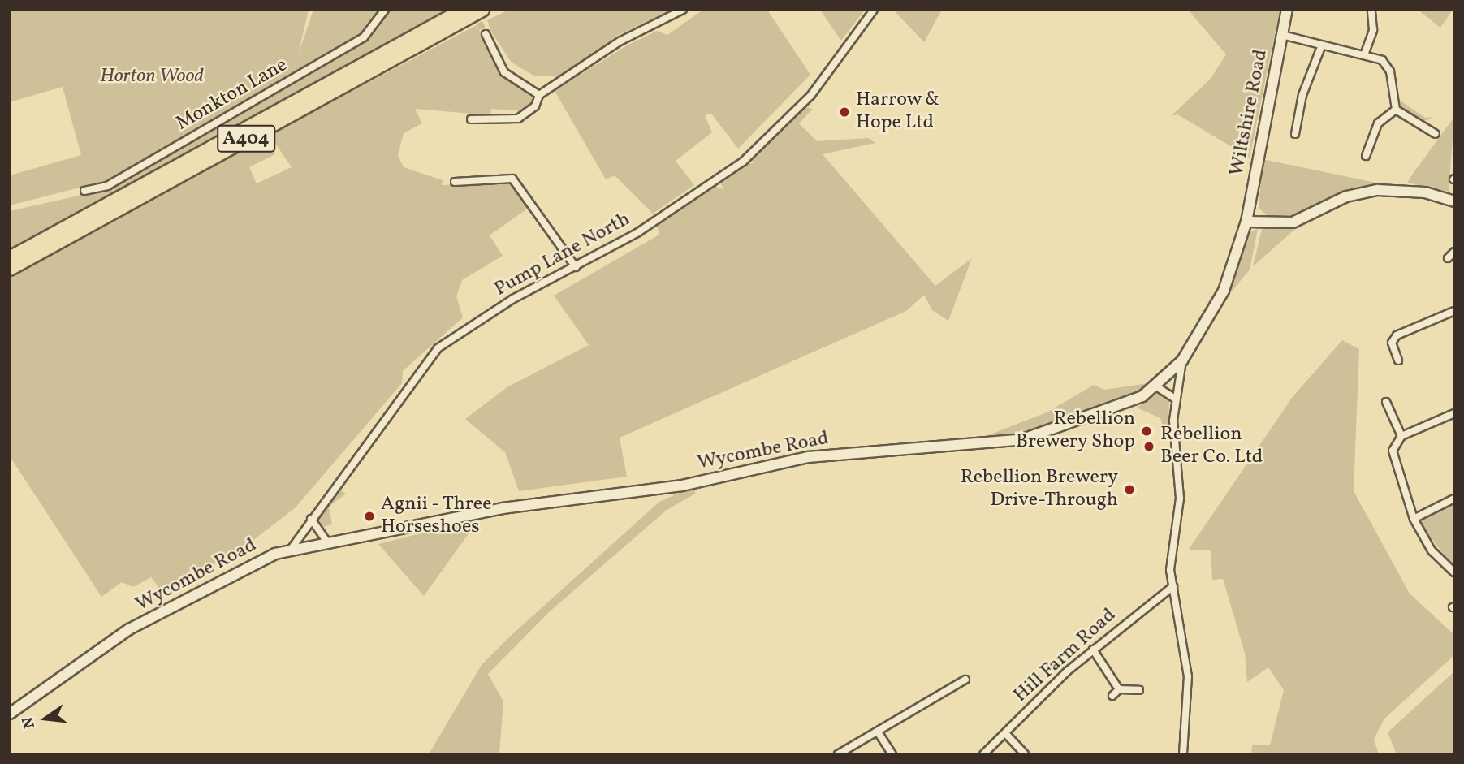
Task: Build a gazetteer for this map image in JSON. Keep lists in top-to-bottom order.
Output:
{
  "streets": {
    "highway": ["A404"],
    "street": [
      "Monkton Lane",
      "Wiltshire Road",
      "Pump Lane North",
      "Wycombe Road",
      "Hill Farm Road"
    ]
  },
  "crossings": [
    ["Wiltshire Road", "Wycombe Road"],
    ["Pump Lane North", "Wycombe Road"]
  ],
  "parks": ["Horton Wood"],
  "places": [
    "Harrow & Hope Ltd",
    "Rebellion Brewery Shop",
    "Rebellion Beer Co. Ltd",
    "Rebellion Brewery Drive-Through",
    "Agnii - Three Horseshoes"
  ],
  "north": "left"
}
